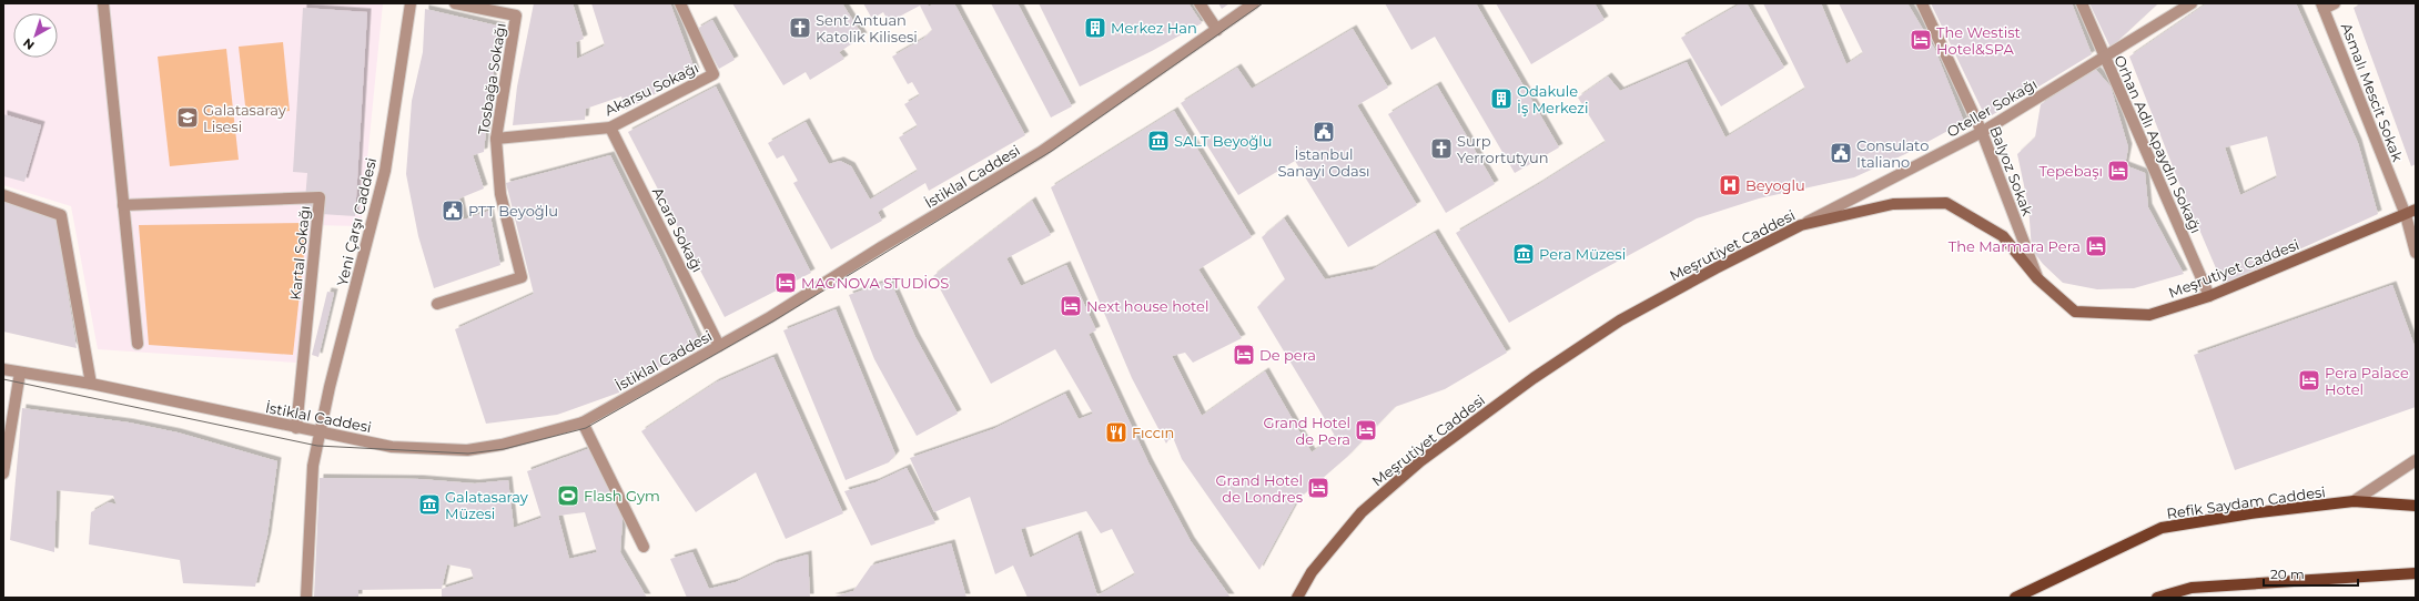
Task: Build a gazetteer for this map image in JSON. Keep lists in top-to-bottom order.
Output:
{
  "streets": {
    "main road": ["Refik Saydam Caddesi"],
    "street": [
      "Tosbağa Sokağı",
      "Akarsu Sokağı",
      "Asmalı Mescit Sokak",
      "Oteller Sokağı",
      "Orhan Adlı Apaydın Sokağı",
      "Balyoz Sokak",
      "İstiklal Caddesi",
      "Yeni Çarşı Caddesi",
      "Acara Sokağı",
      "Meşrutiyet Caddesi",
      "Kartal Sokağı"
    ]
  },
  "crossings": [
    ["Tosbağa Sokağı", "Akarsu Sokağı"],
    ["Akarsu Sokağı", "Acara Sokağı"],
    ["Asmalı Mescit Sokak", "Meşrutiyet Caddesi"],
    ["Oteller Sokağı", "Orhan Adlı Apaydın Sokağı"],
    ["Oteller Sokağı", "Balyoz Sokak"],
    ["Oteller Sokağı", "Meşrutiyet Caddesi"],
    ["Orhan Adlı Apaydın Sokağı", "Meşrutiyet Caddesi"],
    ["Balyoz Sokak", "Meşrutiyet Caddesi"],
    ["İstiklal Caddesi", "Yeni Çarşı Caddesi"],
    ["İstiklal Caddesi", "Acara Sokağı"],
    ["İstiklal Caddesi", "Kartal Sokağı"]
  ],
  "places": {
    "church": ["Sent Antuan Katolik Kilisesi", "Surp Yerrortutyun"],
    "building": ["Merkez Han", "Odakule İş Merkezi"],
    "hotel": [
      "The Westist Hotel&SPA",
      "Tepebaşı",
      "The Marmara Pera",
      "MAGNOVA STUDİOS",
      "Next house hotel",
      "De pera",
      "Pera Palace Hotel",
      "Grand Hotel de Pera",
      "Grand Hotel de Londres"
    ],
    "school or university": ["Galatasaray Lisesi"],
    "public building": ["İstanbul Sanayi Odası", "Consulato Italiano", "PTT Beyoğlu"],
    "museum": ["SALT Beyoğlu", "Pera Müzesi", "Galatasaray Müzesi"],
    "hospital": ["Beyoglu"],
    "restaurant": ["Fıccın"],
    "sports": ["Flash Gym"]
  },
  "scale_bar": "20 m",
  "north": "bottom left"
}
